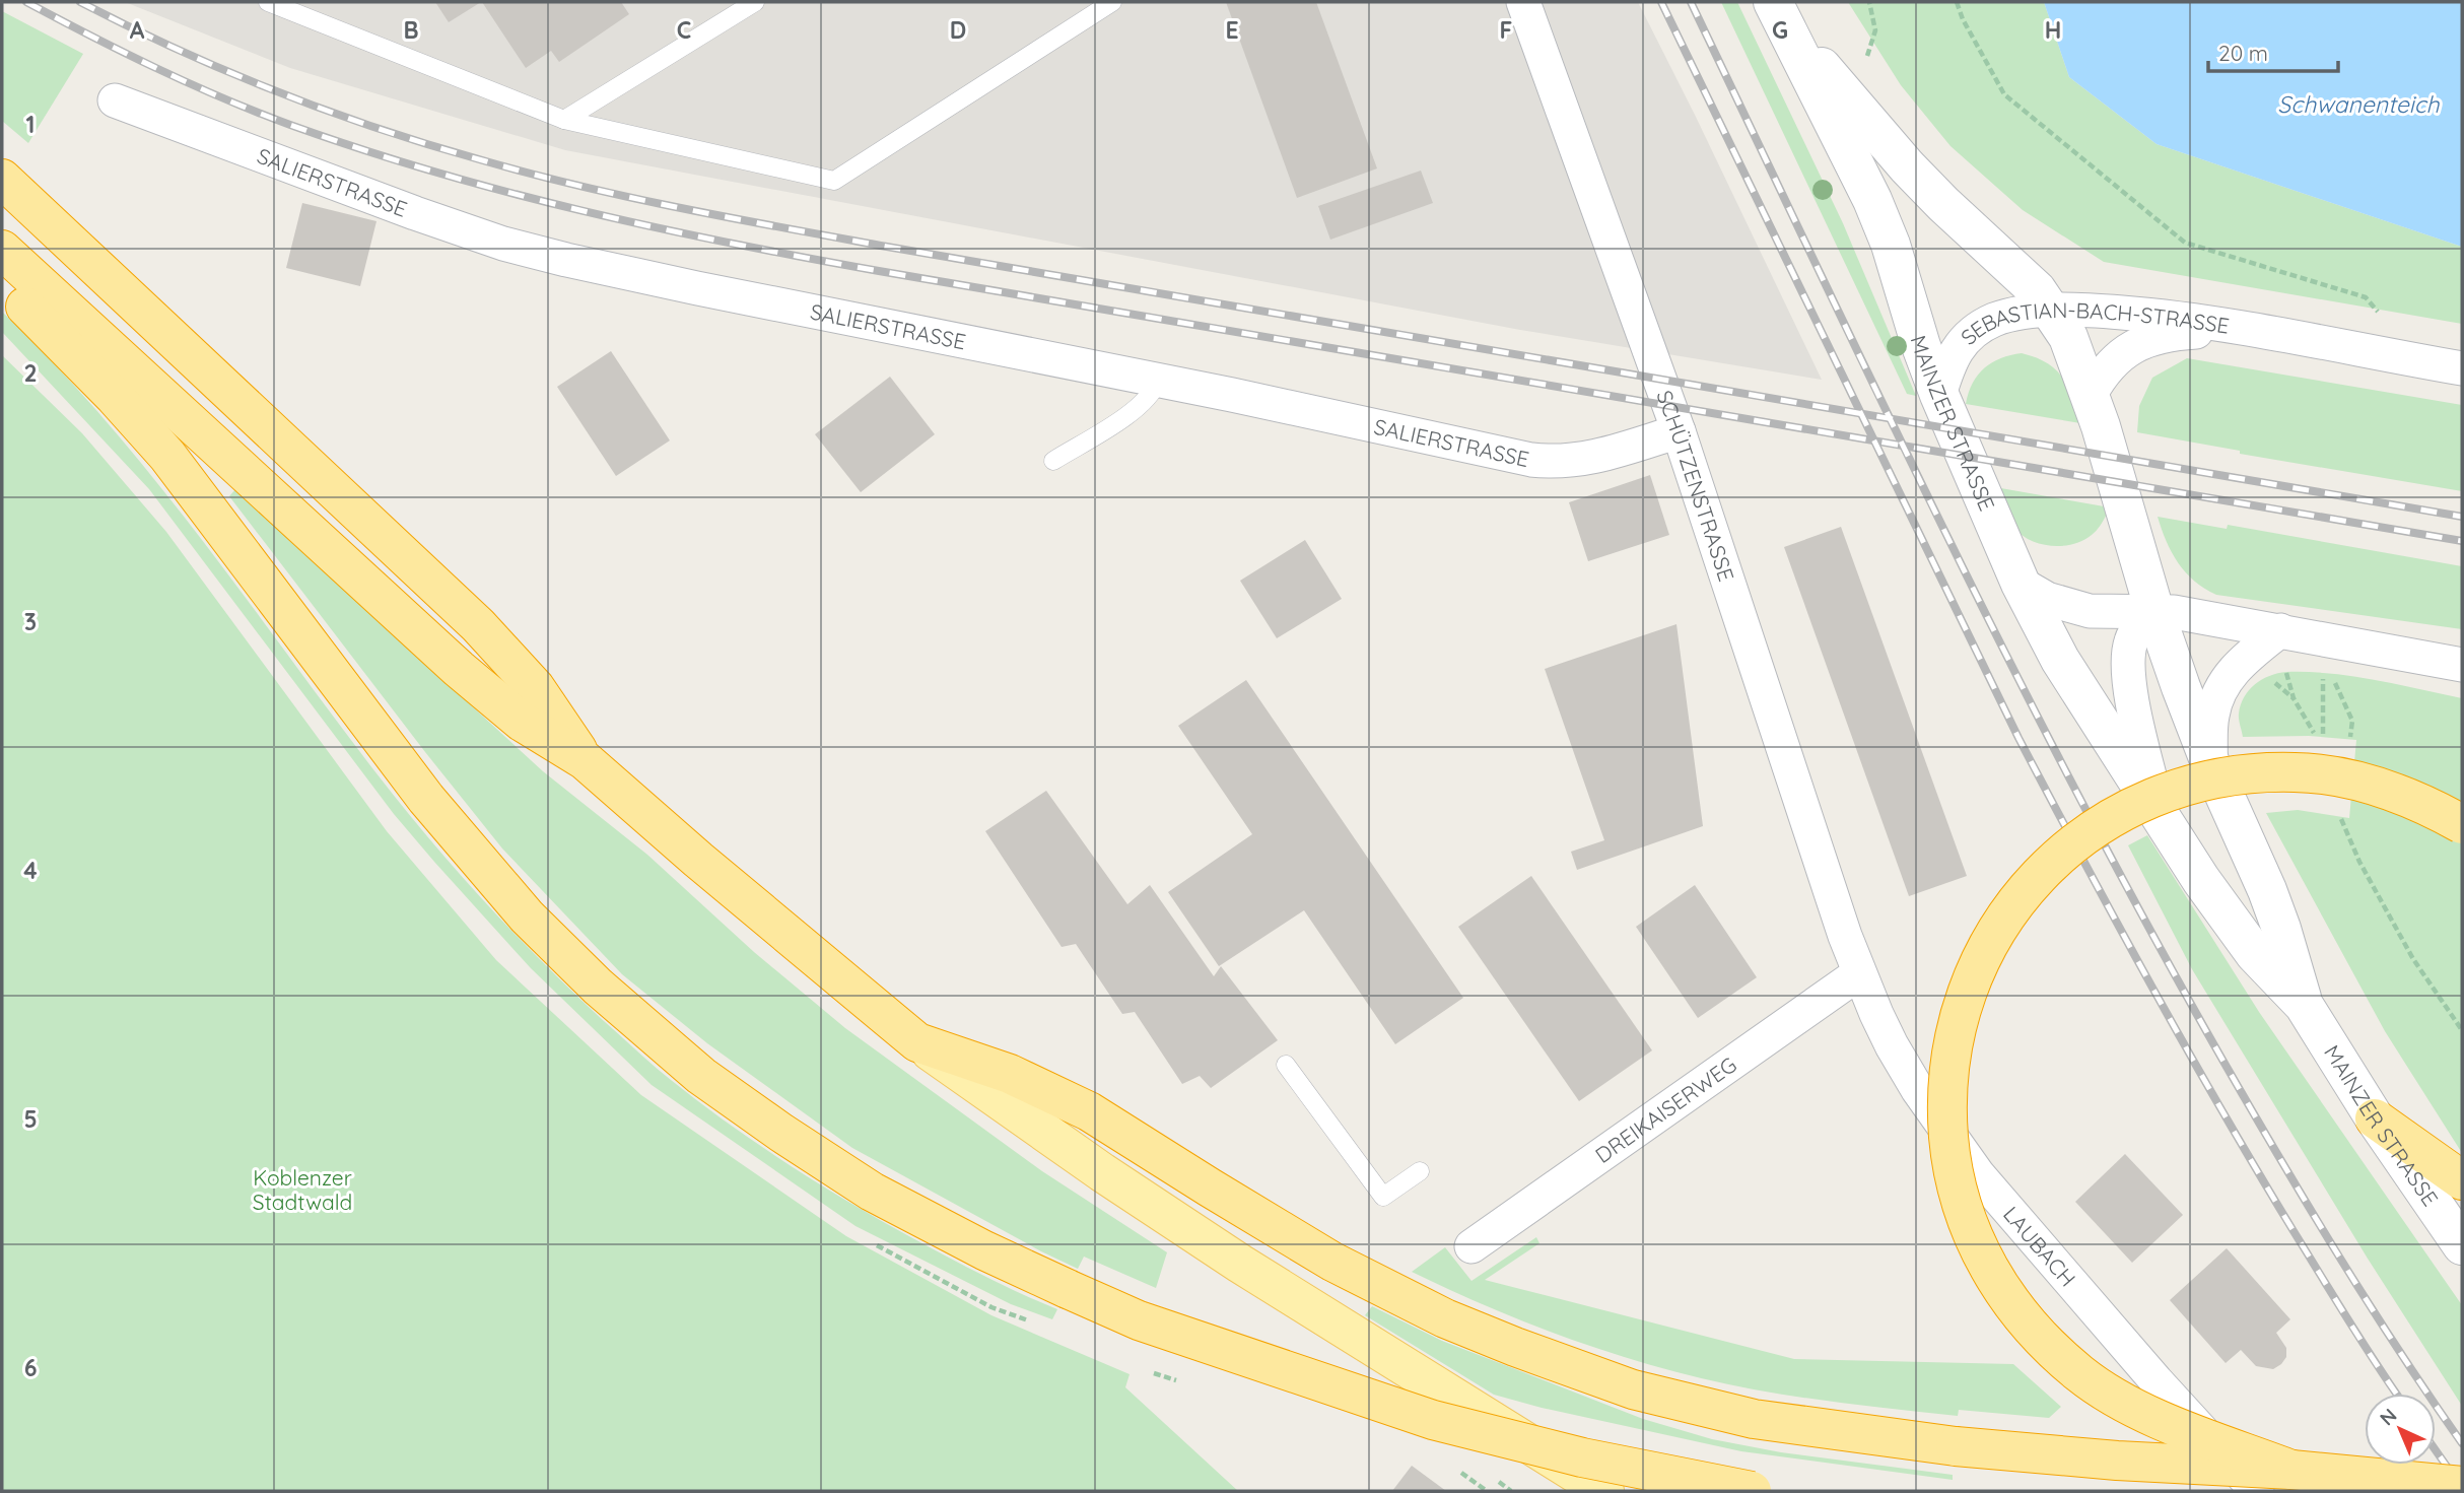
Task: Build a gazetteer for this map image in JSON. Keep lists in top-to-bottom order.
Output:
{
  "streets": {
    "street": [
      "SALIERSTRASSE",
      "SEBASTIAN-BACH-STRASSE",
      "MAINZER STRASSE",
      "SCHÜTZENSTRASSE",
      "DREIKAISERWEG",
      "LAUBACH"
    ]
  },
  "crossings": [
    ["SALIERSTRASSE", "SCHÜTZENSTRASSE"],
    ["SEBASTIAN-BACH-STRASSE", "MAINZER STRASSE"],
    ["SCHÜTZENSTRASSE", "DREIKAISERWEG"],
    ["SCHÜTZENSTRASSE", "LAUBACH"],
    ["DREIKAISERWEG", "LAUBACH"]
  ],
  "water": ["Schwanenteich"],
  "parks": ["Koblenzer Stadtwald"],
  "scale_bar": "20 m",
  "north": "top left",
  "grid": {
    "columns": [
      "A",
      "B",
      "C",
      "D",
      "E",
      "F",
      "G",
      "H"
    ],
    "rows": [
      "1",
      "2",
      "3",
      "4",
      "5",
      "6"
    ]
  }
}
